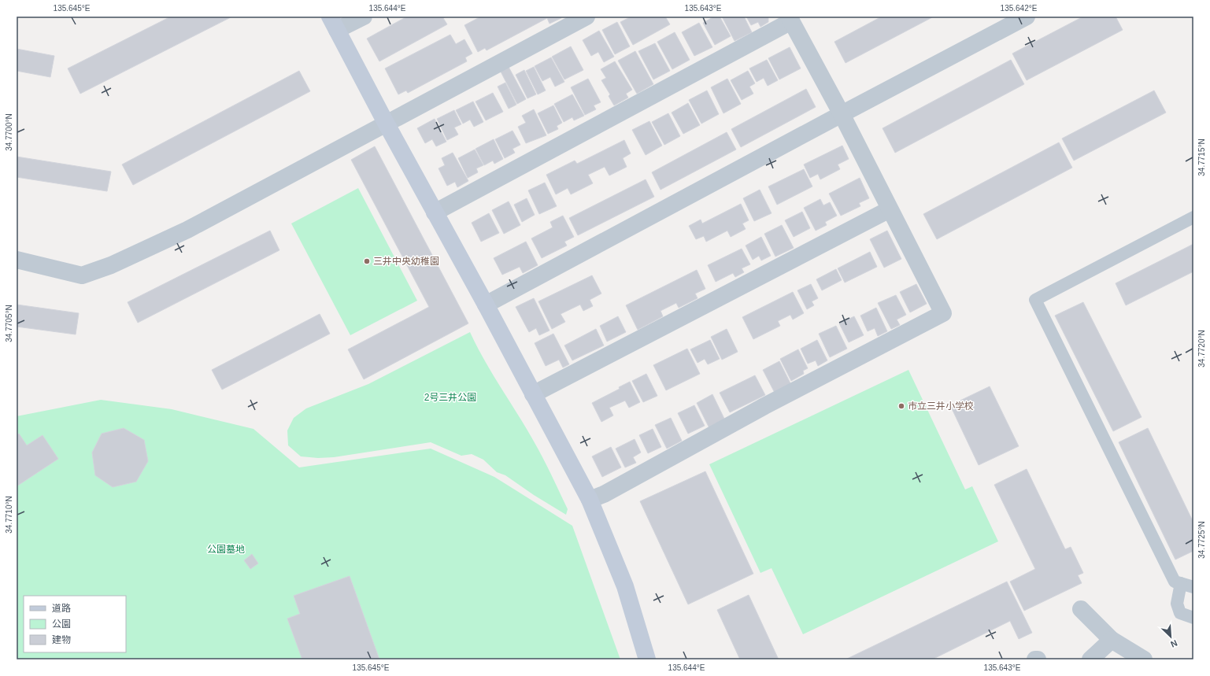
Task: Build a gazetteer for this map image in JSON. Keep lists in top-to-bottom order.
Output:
{
  "parks": ["2号三井公園", "公園墓地"],
  "places": ["三井中央幼稚園", "市立三井小学校"],
  "legend": ["道路", "公園", "建物"],
  "north": "bottom right",
  "coordinates": [
    "135.645°E",
    "135.644°E",
    "135.643°E",
    "135.642°E",
    "34.7700°N",
    "34.7715°N",
    "34.7705°N",
    "34.7720°N",
    "34.7710°N",
    "34.7725°N"
  ]
}
